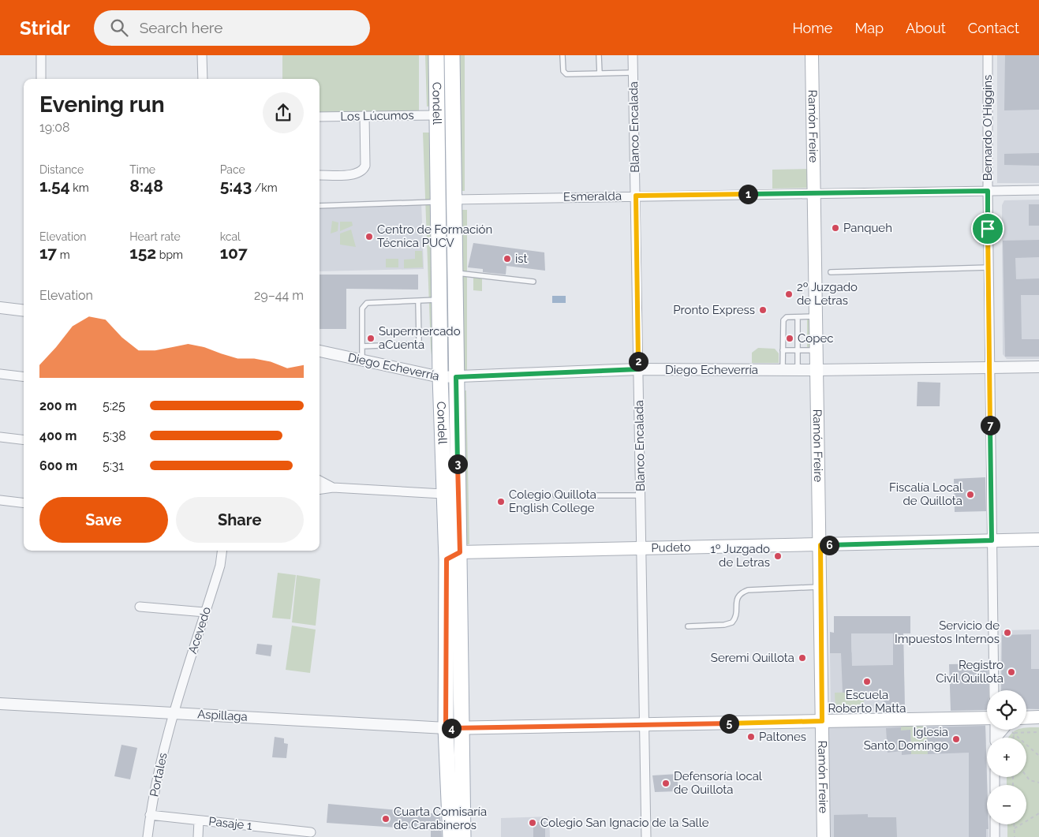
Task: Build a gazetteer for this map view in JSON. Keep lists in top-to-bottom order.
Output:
{
  "streets": {
    "main road": ["Condell", "Ramón Freire", "Pudeto"],
    "street": [
      "Los Lúcumos",
      "Blanco Encalada",
      "Bernardo O'Higgins",
      "Esmeralda",
      "Diego Echeverría",
      "Acevedo",
      "Aspillaga",
      "Portales",
      "Pasaje 1"
    ]
  },
  "crossings": [
    ["Condell", "Los Lúcumos"],
    ["Condell", "Esmeralda"],
    ["Condell", "Diego Echeverría"],
    ["Condell", "Pudeto"],
    ["Condell", "Aspillaga"],
    ["Blanco Encalada", "Esmeralda"],
    ["Blanco Encalada", "Diego Echeverría"],
    ["Blanco Encalada", "Pudeto"],
    ["Ramón Freire", "Esmeralda"],
    ["Ramón Freire", "Diego Echeverría"],
    ["Ramón Freire", "Pudeto"],
    ["Bernardo O'Higgins", "Esmeralda"],
    ["Bernardo O'Higgins", "Diego Echeverría"],
    ["Bernardo O'Higgins", "Pudeto"],
    ["Acevedo", "Aspillaga"],
    ["Acevedo", "Portales"],
    ["Aspillaga", "Portales"],
    ["Portales", "Pasaje 1"]
  ],
  "places": [
    "Panqueh",
    "Centro de Formación Técnica PUCV",
    "ist",
    "2º Juzgado de Letras",
    "Pronto Express",
    "Supermercado aCuenta",
    "Copec",
    "Fiscalía Local de Quillota",
    "Colegio Quillota English College",
    "1º Juzgado de Letras",
    "Servicio de Impuestos Internos",
    "Seremi Quillota",
    "Registro Civil Quillota",
    "Escuela Roberto Matta",
    "Paltones",
    "Iglesia Santo Domingo",
    "Defensoría local de Quillota",
    "Cuarta Comisaría de Carabineros",
    "Colegio San Ignacio de la Salle"
  ],
  "page": {
    "header": "Stridr",
    "search": "Search here",
    "nav": [
      "Home",
      "Map",
      "About",
      "Contact"
    ],
    "heading": ["Evening run", "19:08"],
    "stats": [
      ["Distance", "1.54 km"],
      ["Time", "8:48"],
      ["Pace", "5:43 /km"],
      ["Elevation", "17 m"],
      ["Heart rate", "152 bpm"],
      ["kcal", "107"]
    ],
    "pins": [
      "1",
      "2",
      "7",
      "3",
      "6",
      "5",
      "4"
    ],
    "chart": ["Elevation", "29–44 m"],
    "list": [
      {
        "name": "200 m",
        "note": "5:25"
      },
      {
        "name": "400 m",
        "note": "5:38"
      },
      {
        "name": "600 m",
        "note": "5:31"
      }
    ],
    "buttons": ["Save", "Share"],
    "map_buttons": ["+", "−"]
  }
}
